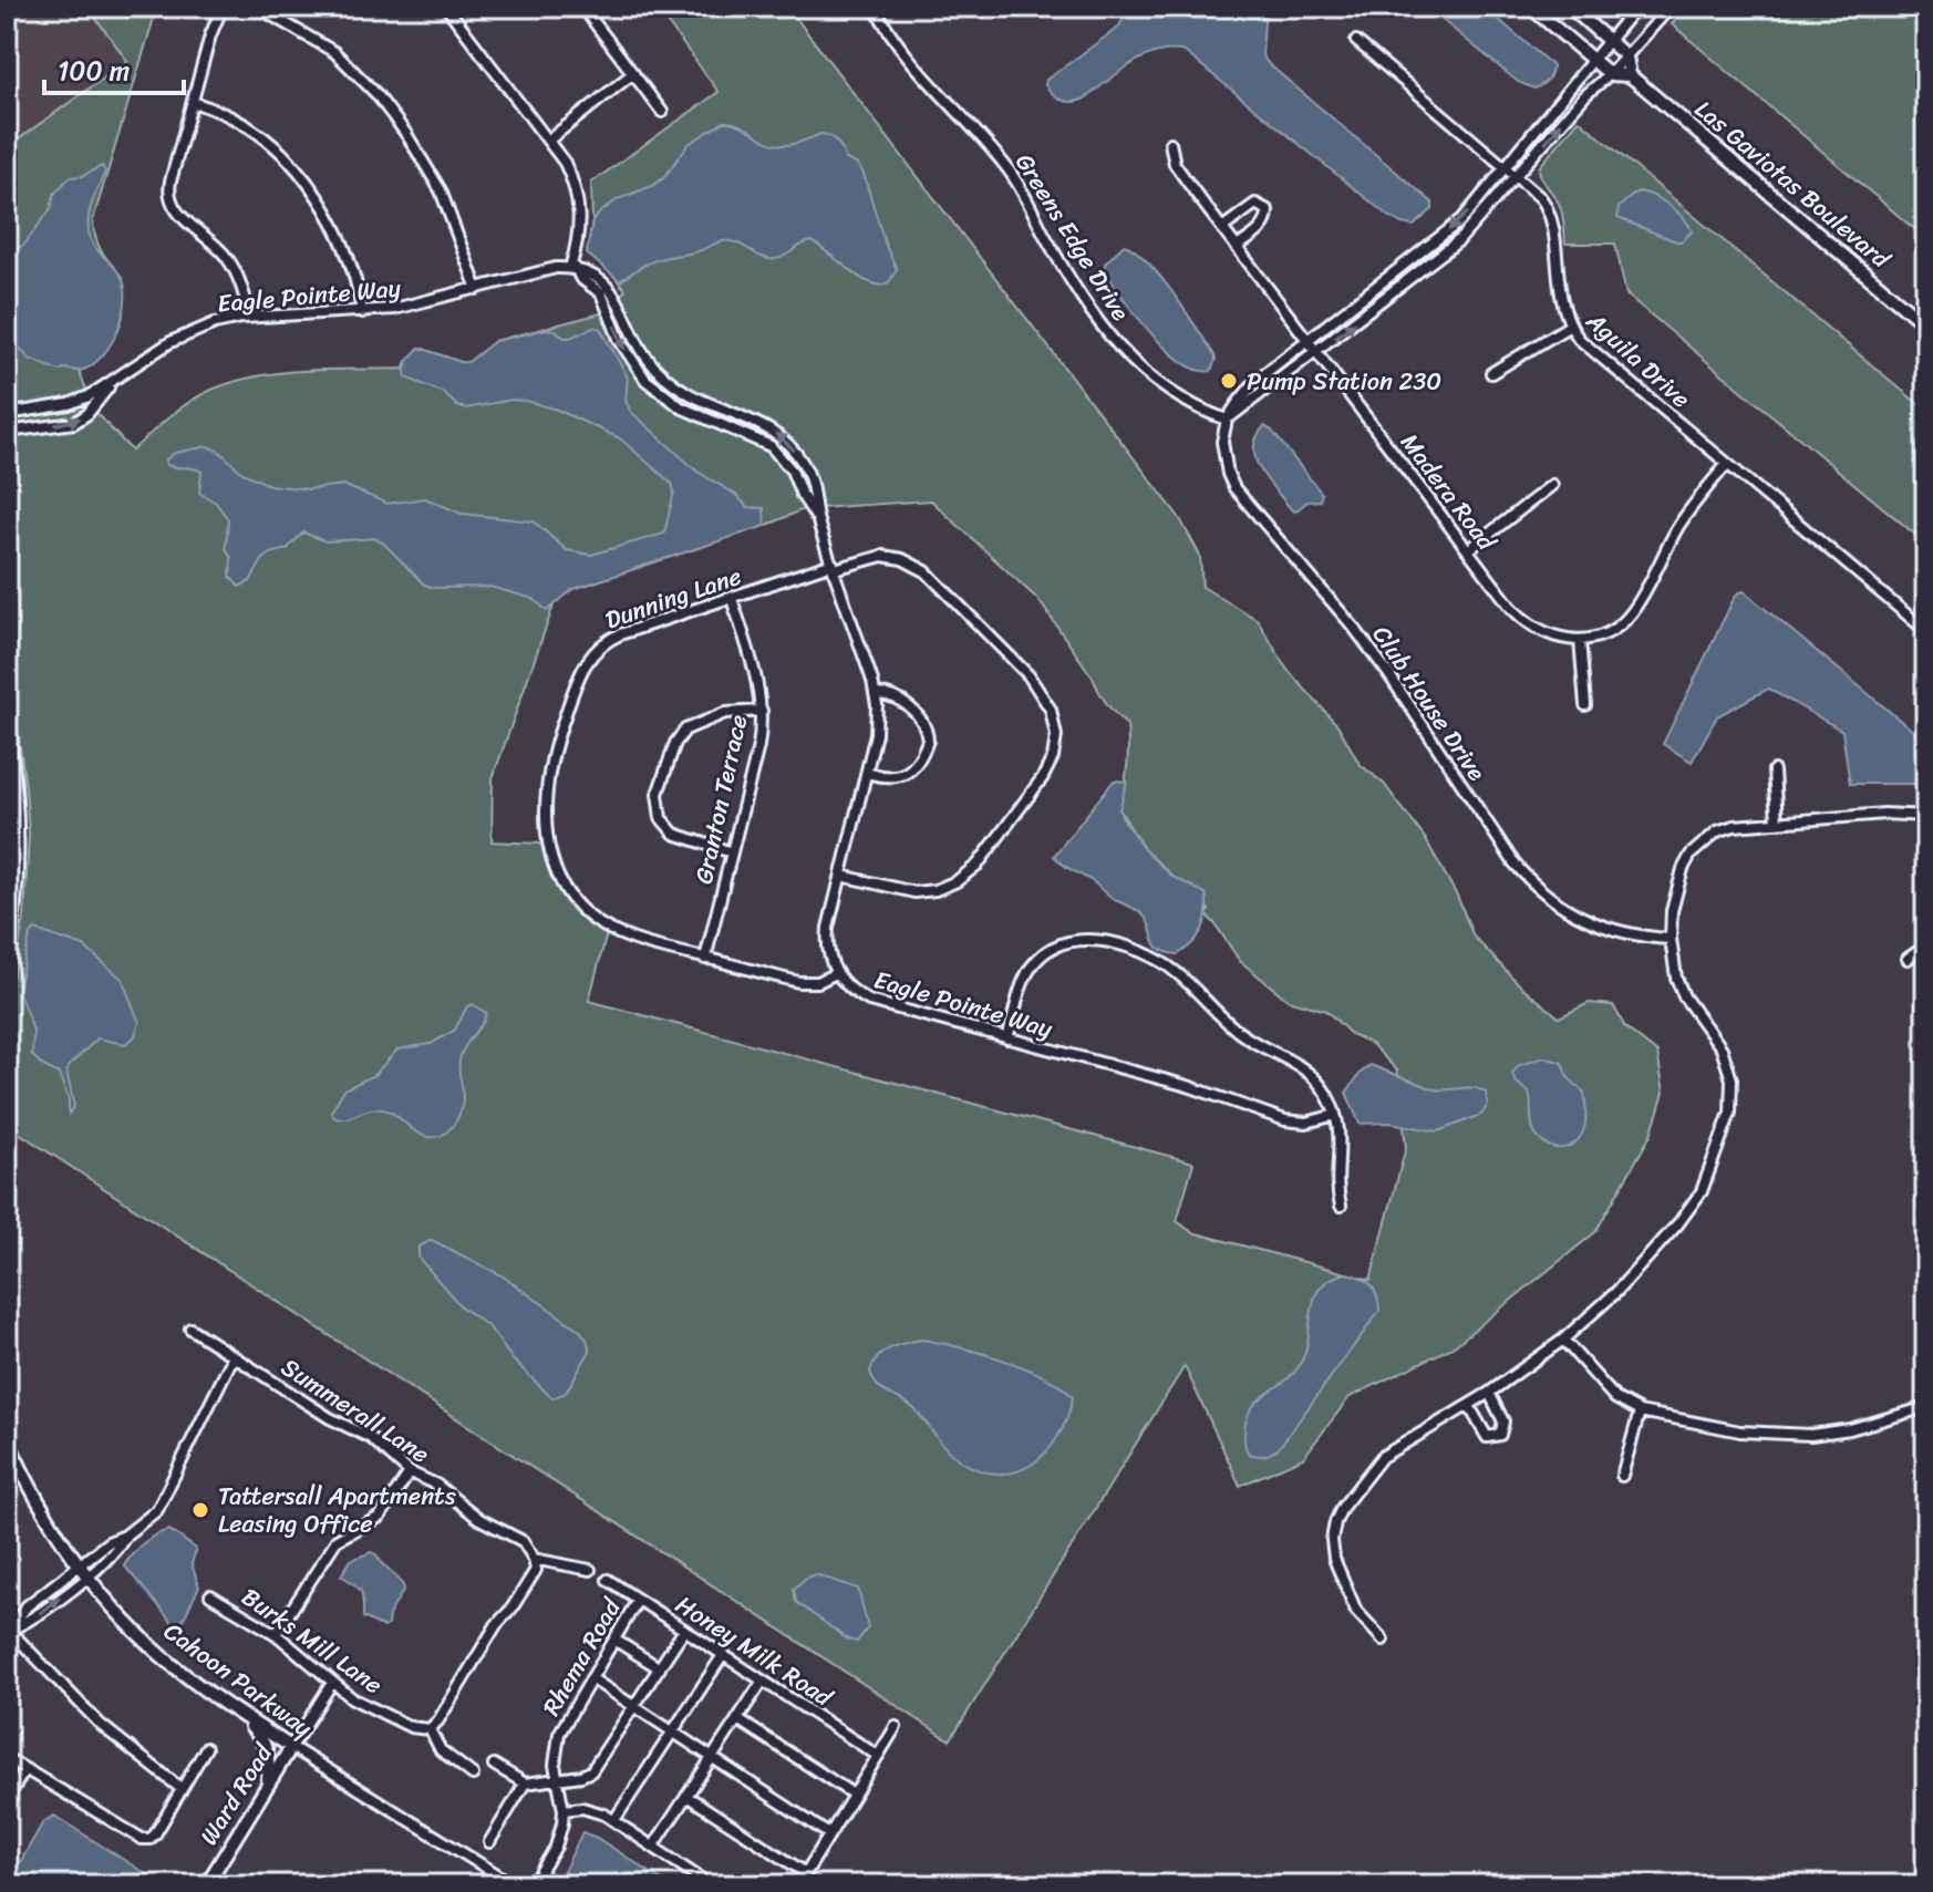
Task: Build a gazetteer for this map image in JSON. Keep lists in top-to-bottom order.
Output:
{
  "streets": {
    "street": [
      "Las Gaviotas Boulevard",
      "Greens Edge Drive",
      "Eagle Pointe Way",
      "Aguila Drive",
      "Madera Road",
      "Dunning Lane",
      "Club House Drive",
      "Granton Terrace",
      "Summerall Lane",
      "Burks Mill Lane",
      "Honey Milk Road",
      "Rhema Road",
      "Cahoon Parkway",
      "Ward Road"
    ]
  },
  "crossings": [
    ["Greens Edge Drive", "Club House Drive"],
    ["Eagle Pointe Way", "Dunning Lane"],
    ["Dunning Lane", "Granton Terrace"],
    ["Burks Mill Lane", "Ward Road"],
    ["Honey Milk Road", "Rhema Road"],
    ["Cahoon Parkway", "Ward Road"]
  ],
  "places": ["Pump Station 230", "Tattersall Apartments Leasing Office"],
  "scale_bar": "100 m"
}
